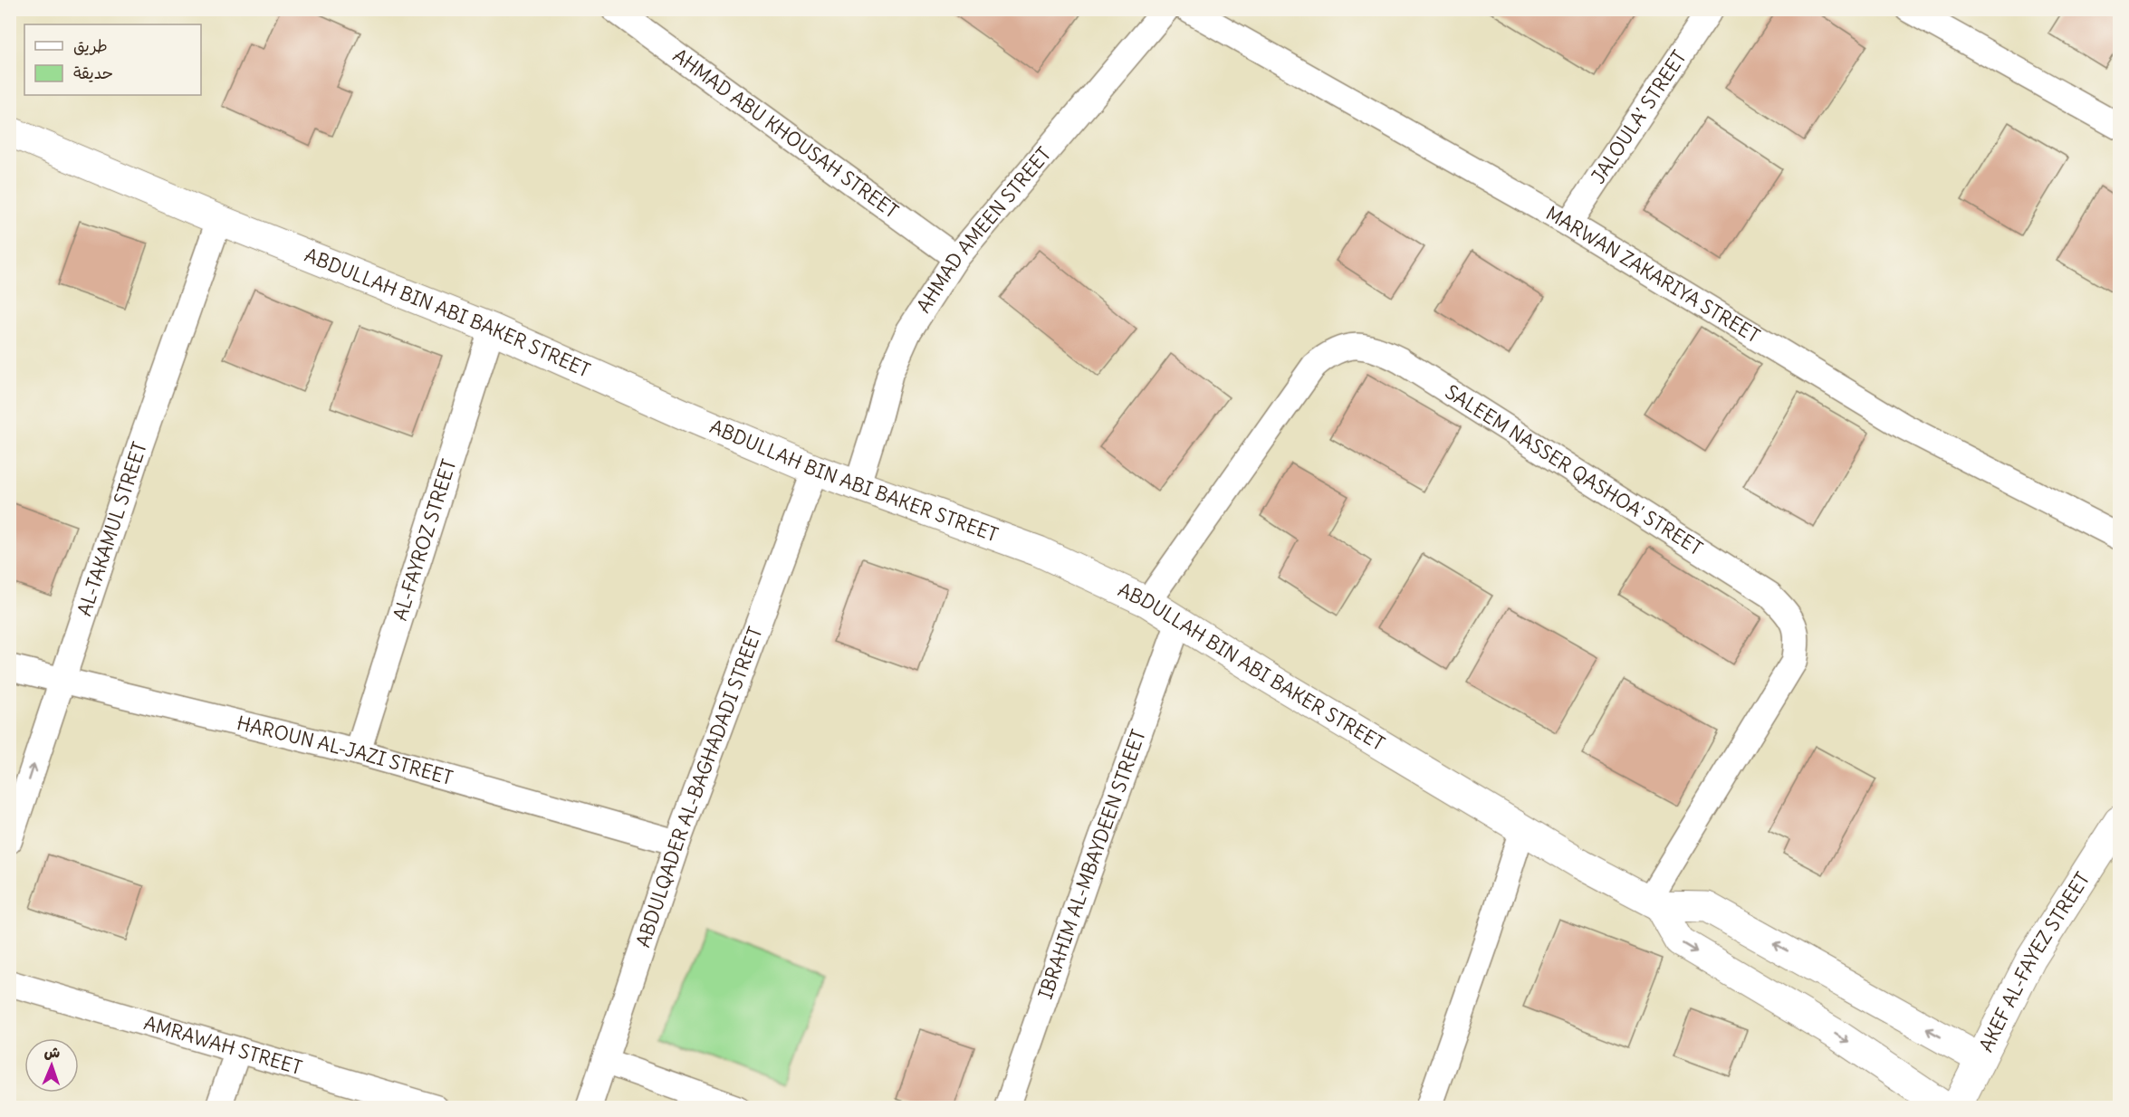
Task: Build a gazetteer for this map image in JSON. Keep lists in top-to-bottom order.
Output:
{
  "streets": {
    "street": [
      "JALOULA’ STREET",
      "AHMAD ABU KHOUSAH STREET",
      "AHMAD AMEEN STREET",
      "MARWAN ZAKARIYA STREET",
      "ABDULLAH BIN ABI BAKER STREET",
      "SALEEM NASSER QASHOA' STREET",
      "AL-TAKAMUL STREET",
      "AL-FAYROZ STREET",
      "HAROUN AL-JAZI STREET",
      "ABDULQADER AL-BAGHADADI STREET",
      "IBRAHIM AL-MBAYDEEN STREET",
      "AKEF AL-FAYEZ STREET",
      "AMRAWAH STREET"
    ]
  },
  "crossings": [
    ["JALOULA’ STREET", "MARWAN ZAKARIYA STREET"],
    ["AHMAD ABU KHOUSAH STREET", "AHMAD AMEEN STREET"],
    ["AHMAD AMEEN STREET", "ABDULLAH BIN ABI BAKER STREET"],
    ["ABDULLAH BIN ABI BAKER STREET", "SALEEM NASSER QASHOA' STREET"],
    ["ABDULLAH BIN ABI BAKER STREET", "AL-TAKAMUL STREET"],
    ["ABDULLAH BIN ABI BAKER STREET", "AL-FAYROZ STREET"],
    ["ABDULLAH BIN ABI BAKER STREET", "ABDULQADER AL-BAGHADADI STREET"],
    ["ABDULLAH BIN ABI BAKER STREET", "IBRAHIM AL-MBAYDEEN STREET"],
    ["ABDULLAH BIN ABI BAKER STREET", "AKEF AL-FAYEZ STREET"],
    ["AL-TAKAMUL STREET", "HAROUN AL-JAZI STREET"],
    ["AL-FAYROZ STREET", "HAROUN AL-JAZI STREET"],
    ["HAROUN AL-JAZI STREET", "ABDULQADER AL-BAGHADADI STREET"]
  ],
  "legend": ["طريق", "حديقة"],
  "north": "top"
}
